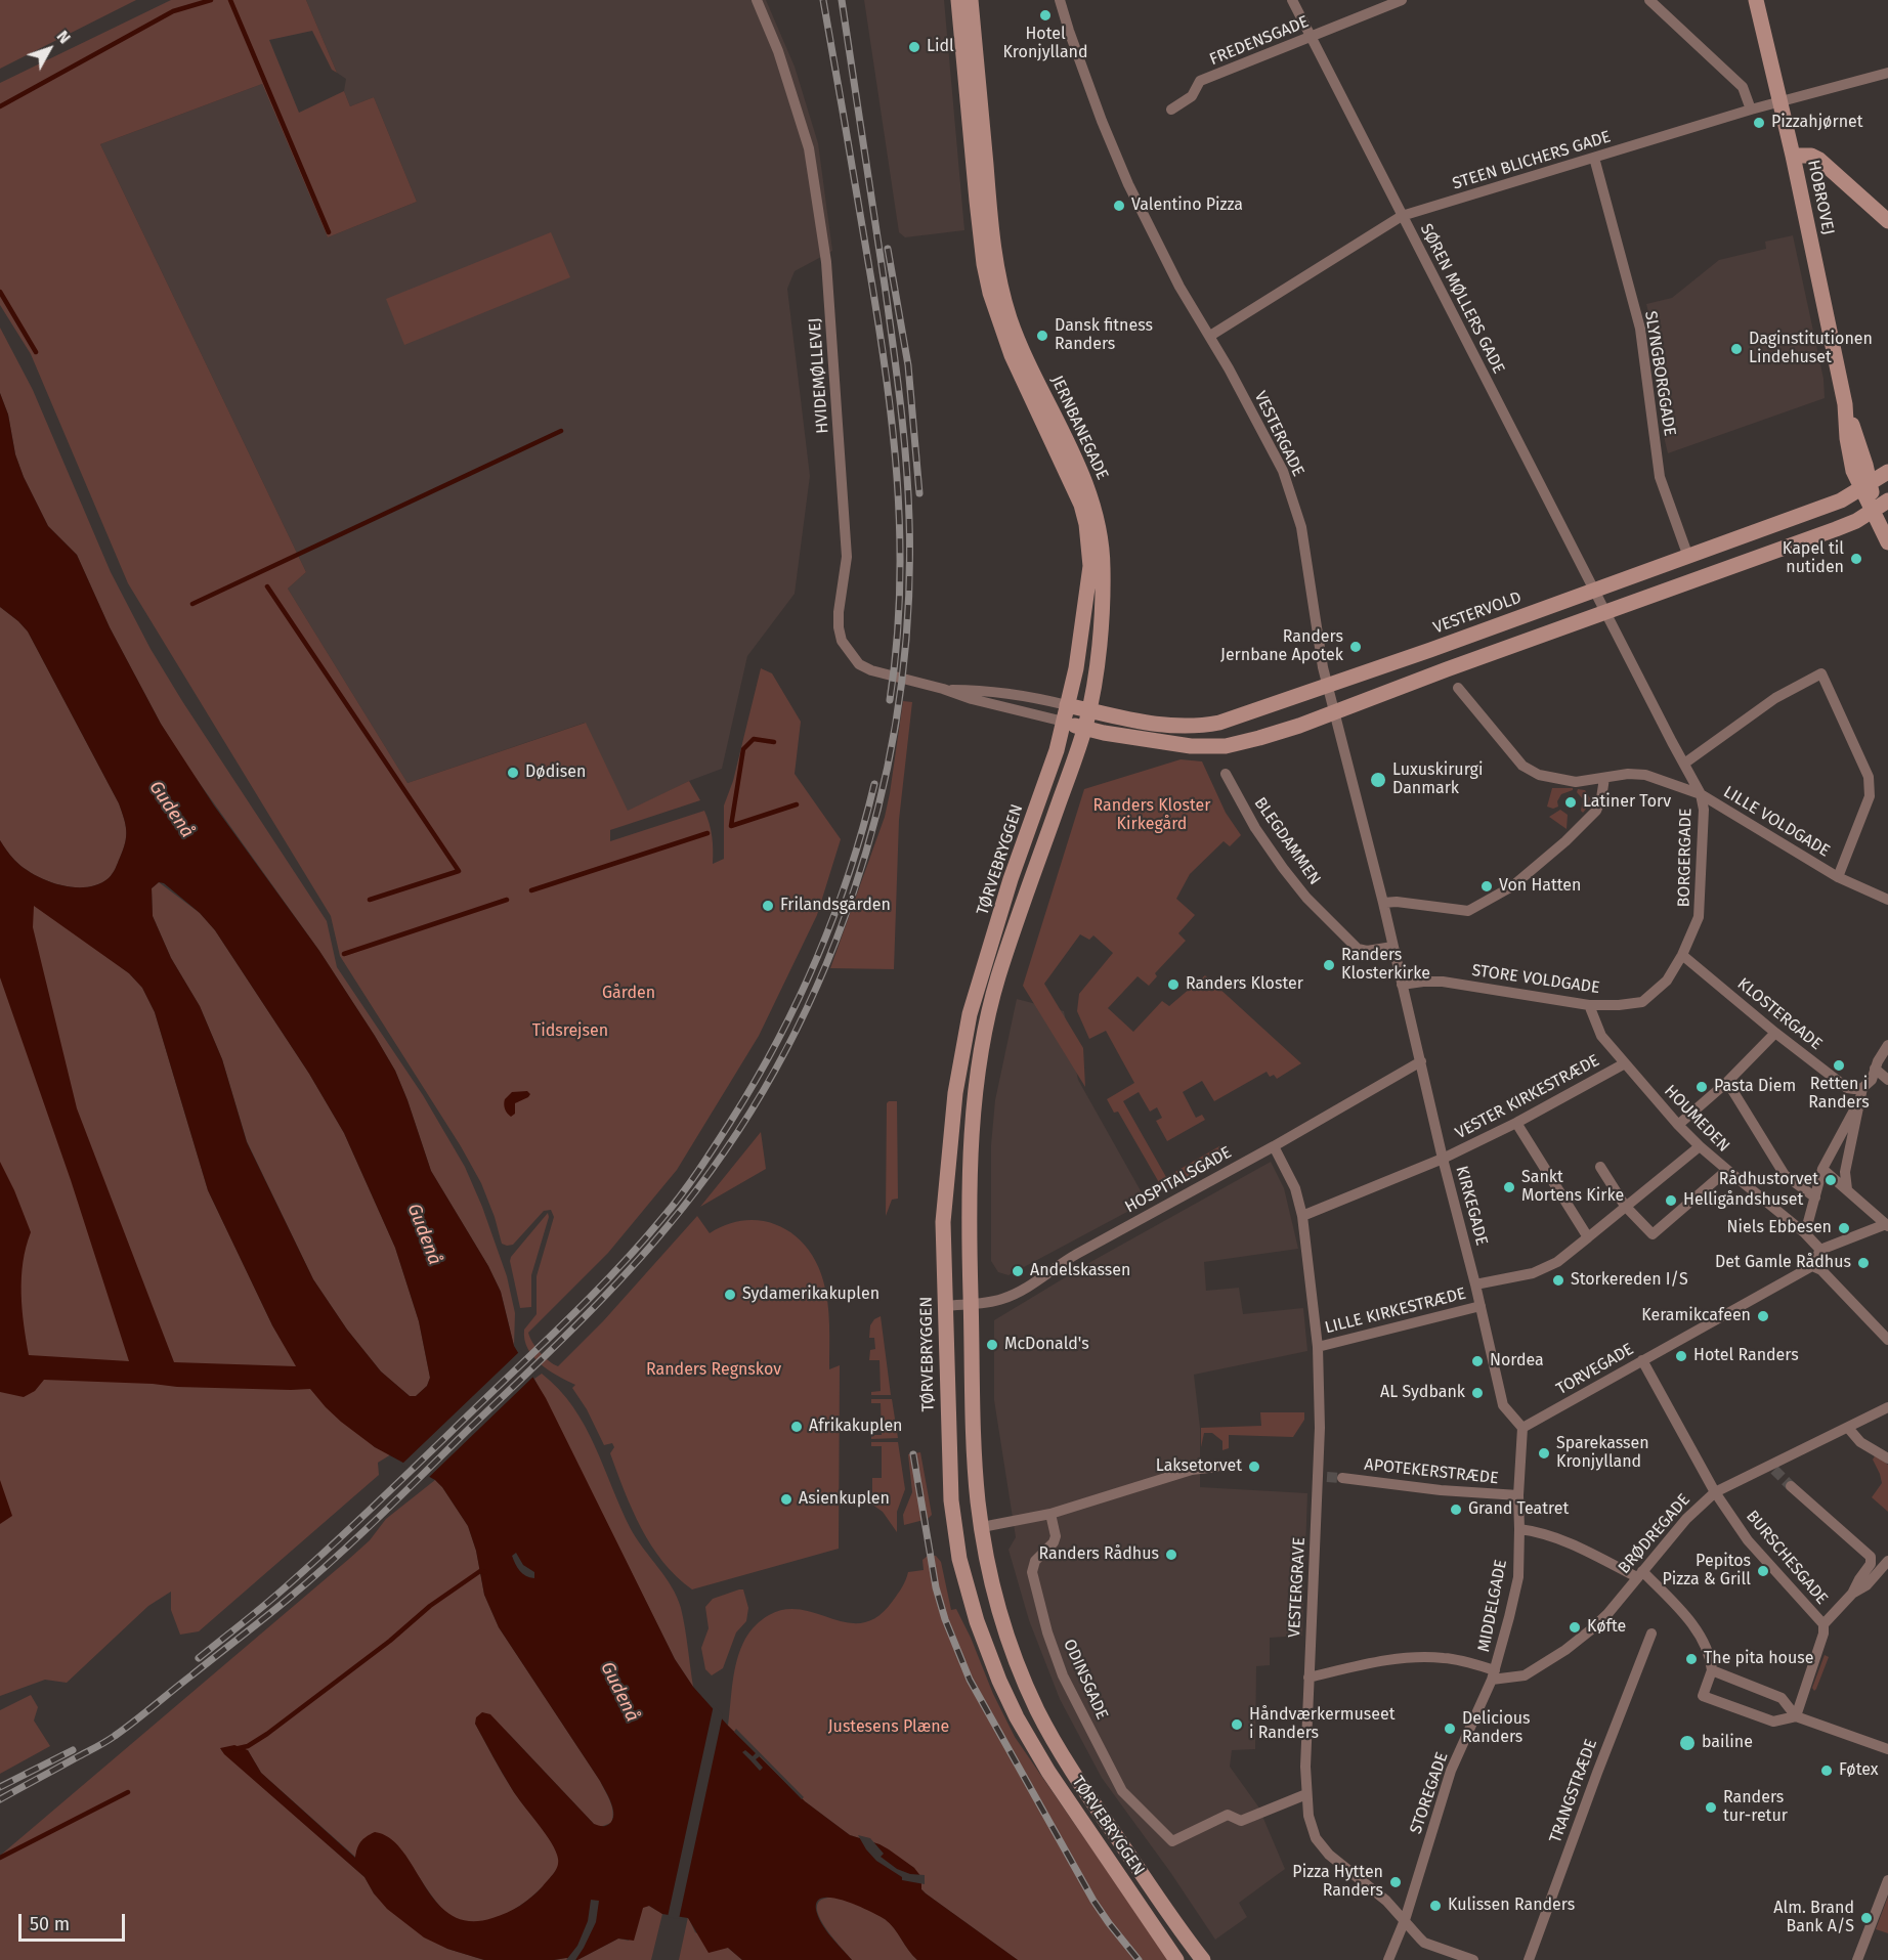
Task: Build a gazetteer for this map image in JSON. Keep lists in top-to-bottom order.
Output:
{
  "streets": {
    "main road": [
      "HOBROVEJ",
      "JERNBANEGADE",
      "VESTERVOLD",
      "TØRVEBRYGGEN"
    ],
    "street": [
      "FREDENSGADE",
      "STEEN BLICHERS GADE",
      "SØREN MØLLERS GADE",
      "SLYNGBORGGADE",
      "HVIDEMØLLEVEJ",
      "VESTERGADE",
      "LILLE VOLDGADE",
      "BLEGDAMMEN",
      "BORGERGADE",
      "STORE VOLDGADE",
      "KLOSTERGADE",
      "VESTER KIRKESTRÆDE",
      "HOUMEDEN",
      "HOSPITALSGADE",
      "KIRKEGADE",
      "LILLE KIRKESTRÆDE",
      "TORVEGADE",
      "APOTEKERSTRÆDE",
      "BRØDREGADE",
      "BURSCHESGADE",
      "VESTERGRAVE",
      "MIDDELGADE",
      "ODINSGADE",
      "TRANGSTRÆDE",
      "STOREGADE"
    ]
  },
  "crossings": [
    ["FREDENSGADE", "SØREN MØLLERS GADE"],
    ["STEEN BLICHERS GADE", "HOBROVEJ"],
    ["STEEN BLICHERS GADE", "SØREN MØLLERS GADE"],
    ["STEEN BLICHERS GADE", "SLYNGBORGGADE"],
    ["STEEN BLICHERS GADE", "VESTERGADE"],
    ["HOBROVEJ", "VESTERVOLD"],
    ["SØREN MØLLERS GADE", "VESTERVOLD"],
    ["SØREN MØLLERS GADE", "LILLE VOLDGADE"],
    ["SLYNGBORGGADE", "VESTERVOLD"],
    ["HVIDEMØLLEVEJ", "JERNBANEGADE"],
    ["HVIDEMØLLEVEJ", "VESTERVOLD"],
    ["HVIDEMØLLEVEJ", "TØRVEBRYGGEN"],
    ["JERNBANEGADE", "VESTERVOLD"],
    ["JERNBANEGADE", "TØRVEBRYGGEN"],
    ["VESTERGADE", "VESTERVOLD"],
    ["VESTERGADE", "BLEGDAMMEN"],
    ["VESTERVOLD", "TØRVEBRYGGEN"],
    ["LILLE VOLDGADE", "BORGERGADE"],
    ["BORGERGADE", "STORE VOLDGADE"],
    ["BORGERGADE", "KLOSTERGADE"],
    ["TØRVEBRYGGEN", "HOSPITALSGADE"],
    ["STORE VOLDGADE", "KLOSTERGADE"],
    ["STORE VOLDGADE", "HOUMEDEN"],
    ["STORE VOLDGADE", "KIRKEGADE"],
    ["VESTER KIRKESTRÆDE", "HOUMEDEN"],
    ["VESTER KIRKESTRÆDE", "KIRKEGADE"],
    ["VESTER KIRKESTRÆDE", "VESTERGRAVE"],
    ["HOSPITALSGADE", "KIRKEGADE"],
    ["HOSPITALSGADE", "VESTERGRAVE"],
    ["KIRKEGADE", "LILLE KIRKESTRÆDE"],
    ["KIRKEGADE", "TORVEGADE"],
    ["KIRKEGADE", "MIDDELGADE"],
    ["LILLE KIRKESTRÆDE", "VESTERGRAVE"],
    ["TORVEGADE", "BURSCHESGADE"],
    ["TORVEGADE", "MIDDELGADE"],
    ["APOTEKERSTRÆDE", "MIDDELGADE"],
    ["BRØDREGADE", "BURSCHESGADE"],
    ["BRØDREGADE", "MIDDELGADE"],
    ["BRØDREGADE", "STOREGADE"],
    ["VESTERGRAVE", "ODINSGADE"],
    ["VESTERGRAVE", "STOREGADE"],
    ["MIDDELGADE", "STOREGADE"]
  ],
  "water": ["Gudenå"],
  "parks": [
    "Randers Kloster Kirkegård",
    "Gården",
    "Tidsrejsen",
    "Randers Regnskov",
    "Justesens Plæne"
  ],
  "places": [
    "Hotel Kronjylland",
    "Lidl",
    "Pizzahjørnet",
    "Valentino Pizza",
    "Dansk fitness Randers",
    "Daginstitutionen Lindehuset",
    "Kapel til nutiden",
    "Randers Jernbane Apotek",
    "Dødisen",
    "Luxuskirurgi Danmark",
    "Latiner Torv",
    "Von Hatten",
    "Frilandsgården",
    "Randers Klosterkirke",
    "Randers Kloster",
    "Retten i Randers",
    "Pasta Diem",
    "Rådhustorvet",
    "Sankt Mortens Kirke",
    "Helligåndshuset",
    "Niels Ebbesen",
    "Det Gamle Rådhus",
    "Andelskassen",
    "Storkereden I/S",
    "Sydamerikakuplen",
    "Keramikcafeen",
    "McDonald's",
    "Hotel Randers",
    "Nordea",
    "AL Sydbank",
    "Afrikakuplen",
    "Sparekassen Kronjylland",
    "Laksetorvet",
    "Asienkuplen",
    "Grand Teatret",
    "Randers Rådhus",
    "Pepitos Pizza & Grill",
    "Køfte",
    "The pita house",
    "Håndværkermuseet i Randers",
    "Delicious Randers",
    "bailine",
    "Føtex",
    "Randers tur-retur",
    "Pizza Hytten Randers",
    "Kulissen Randers",
    "Alm. Brand Bank A/S"
  ],
  "scale_bar": "50 m",
  "north": "top right"
}
